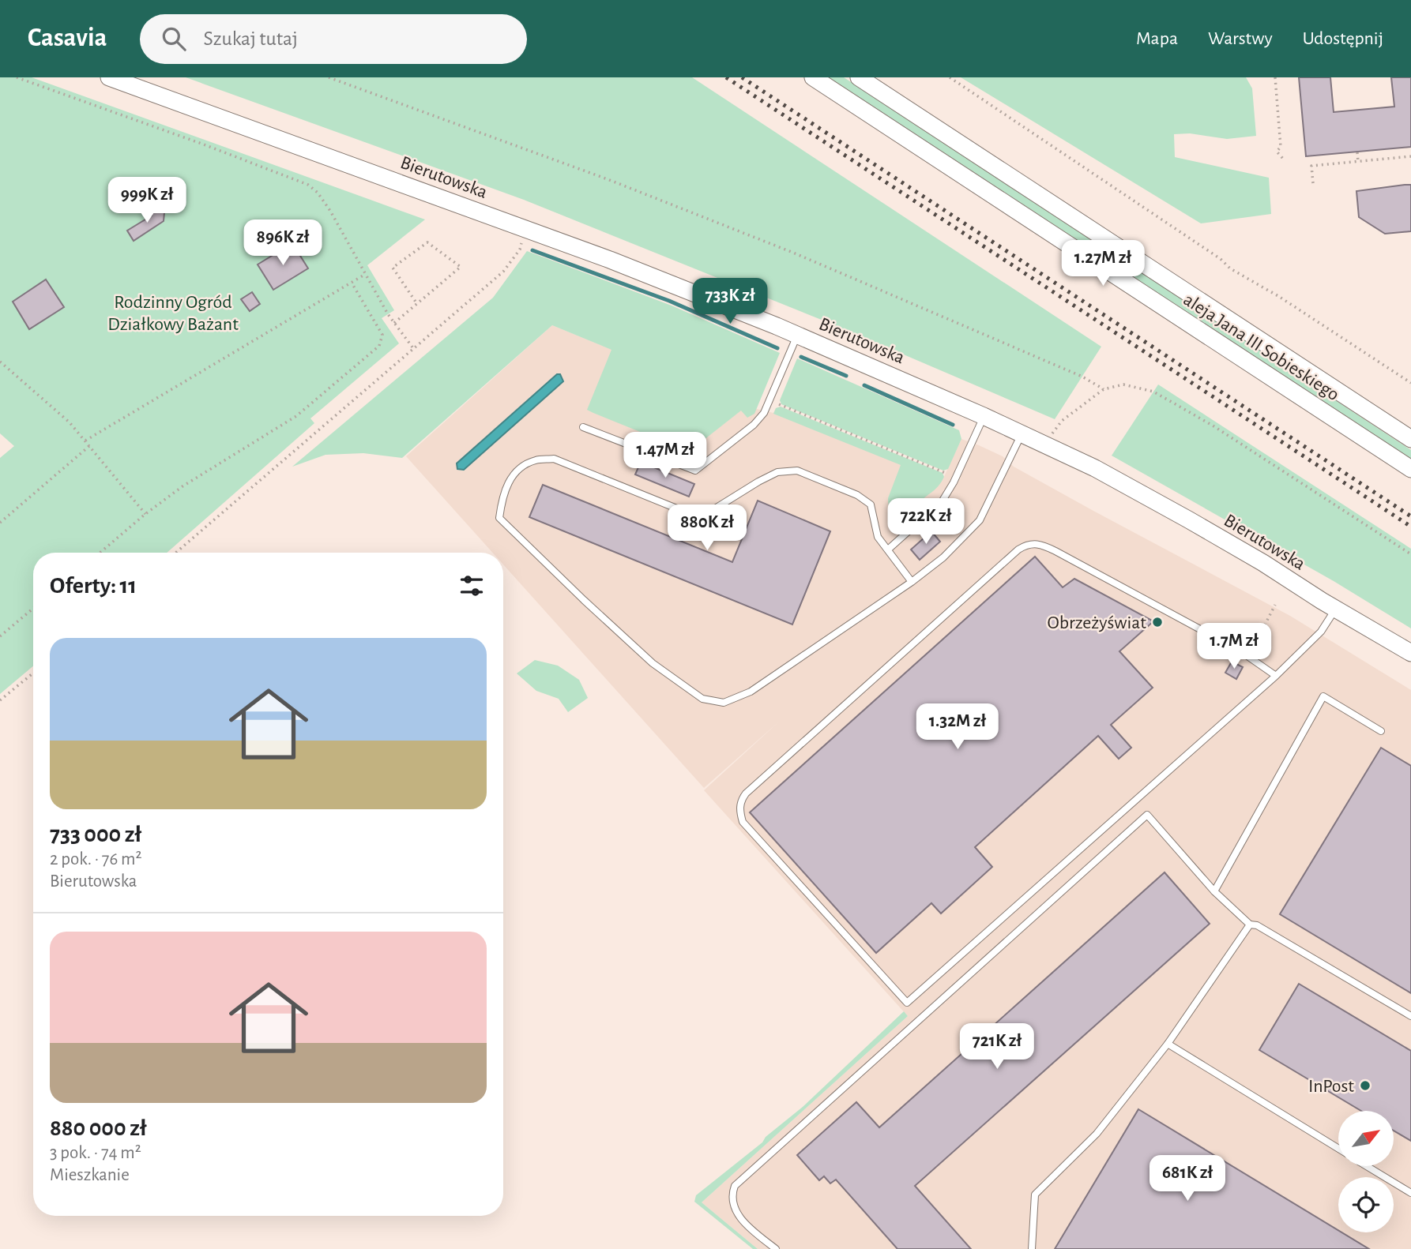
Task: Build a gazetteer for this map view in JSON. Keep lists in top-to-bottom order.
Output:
{
  "streets": {
    "street": ["Bierutowska", "aleja Jana III Sobieskiego"]
  },
  "parks": ["Rodzinny Ogród Działkowy Bażant"],
  "places": ["Obrzeżyświat", "InPost"],
  "north": "top right",
  "page": {
    "header": "Casavia",
    "search": "Szukaj tutaj",
    "nav": ["Mapa", "Warstwy", "Udostępnij"],
    "price": [
      "999K zł",
      "896K zł",
      "1.27M zł",
      "733K zł",
      "1.47M zł",
      "722K zł",
      "880K zł",
      "1.7M zł",
      "1.32M zł",
      "721K zł",
      "681K zł"
    ],
    "heading": "Oferty: 11",
    "list": [
      {
        "name": "733 000 zł",
        "note": "2 pok. · 76 m² · Bierutowska"
      },
      {
        "name": "880 000 zł",
        "note": "3 pok. · 74 m² · Mieszkanie"
      }
    ]
  }
}
